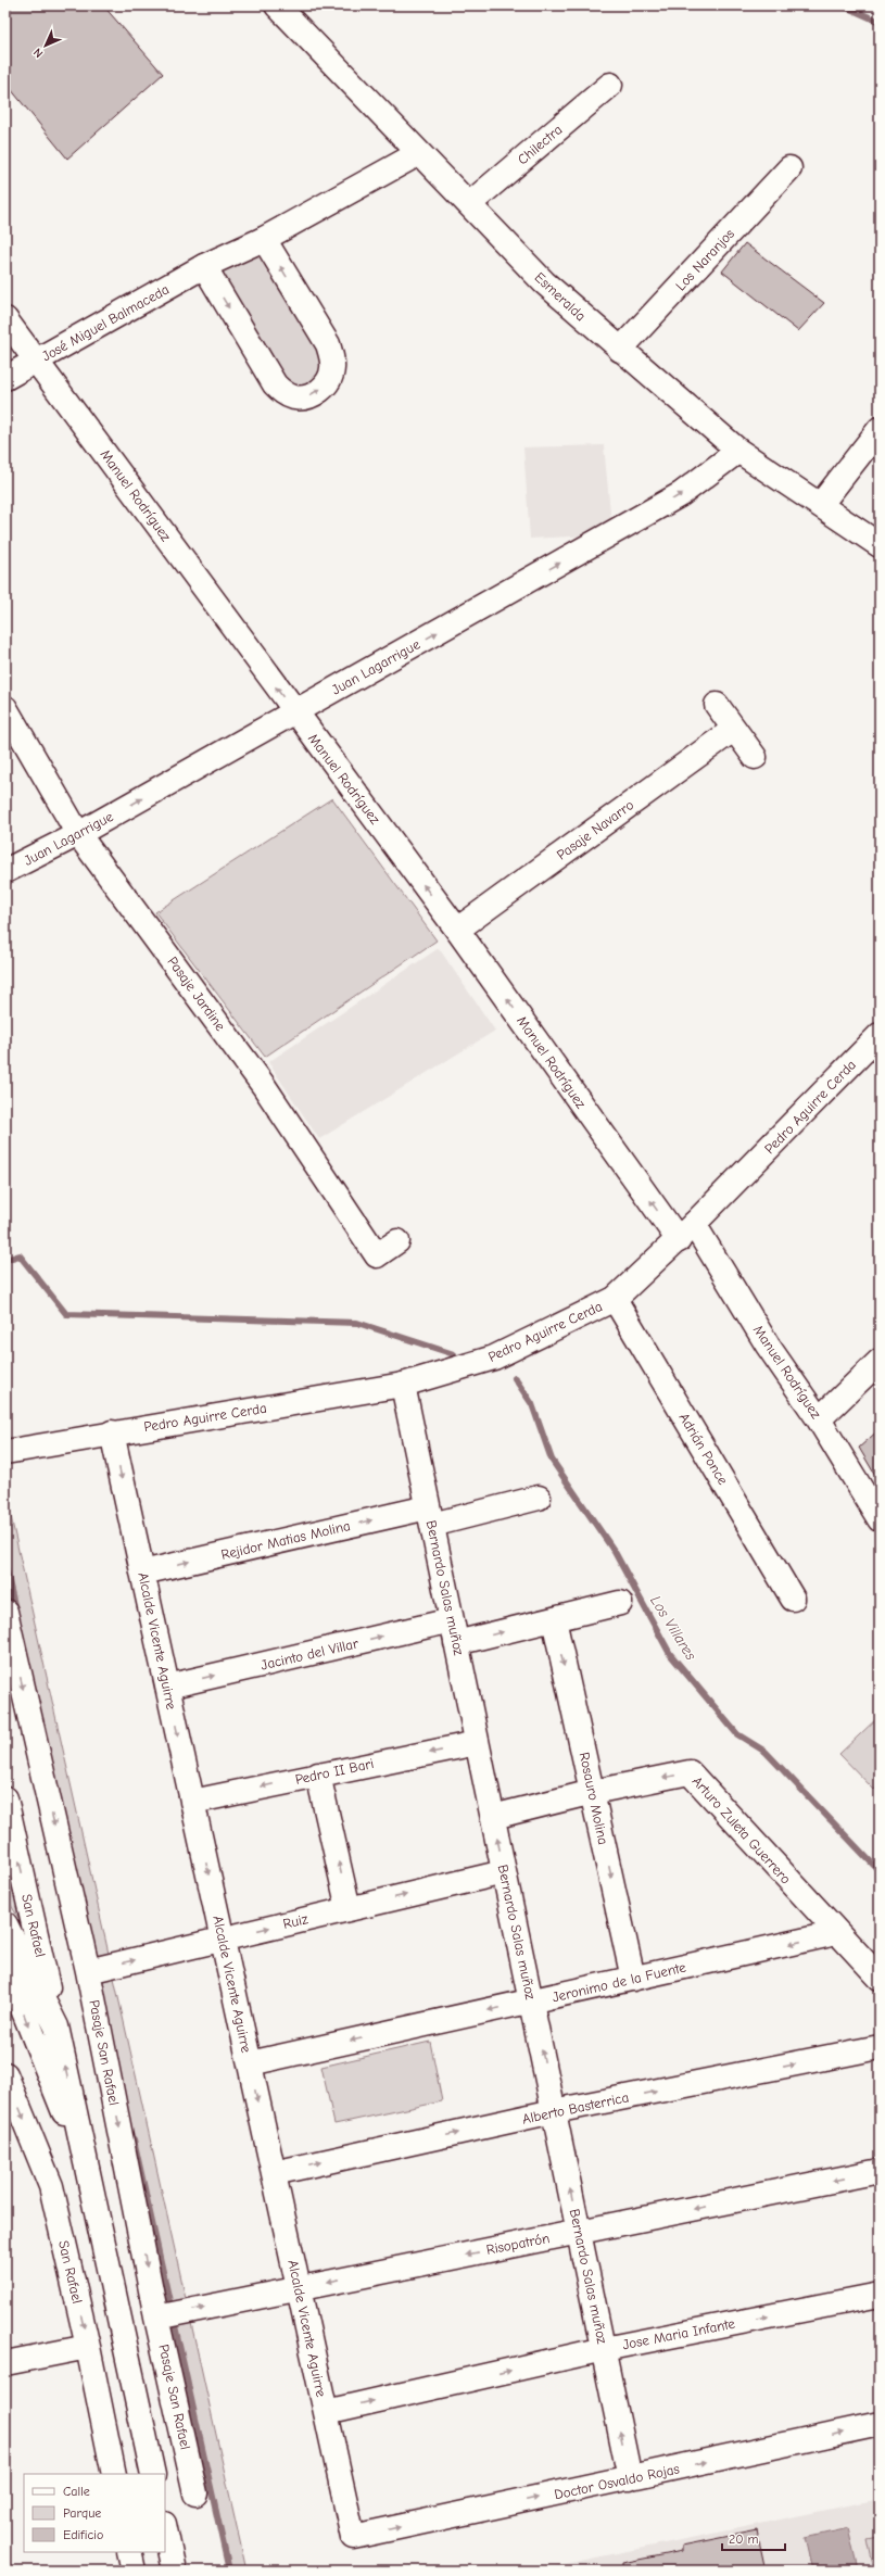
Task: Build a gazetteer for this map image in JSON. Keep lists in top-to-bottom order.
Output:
{
  "streets": {
    "street": [
      "Chilectra",
      "Los Naranjos",
      "Esmeralda",
      "José Miguel Balmaceda",
      "Manuel Rodríguez",
      "Juan Lagarrigue",
      "Pasaje Navarro",
      "Pasaje Jardine",
      "Pedro Aguirre Cerda",
      "Adrián Ponce",
      "Rejidor Matias Molina",
      "Bernardo Salas muñoz",
      "Alcalde Vicente Aguirre",
      "Jacinto del Villar",
      "Pedro II Bari",
      "Rosauro Molina",
      "Arturo Zuleta Guerrero",
      "Ruiz",
      "San Rafael",
      "Jeronimo de la Fuente",
      "Pasaje San Rafael",
      "Alberto Basterrica",
      "Risopatrón",
      "Jose Maria Infante",
      "Doctor Osvaldo Rojas"
    ]
  },
  "crossings": [
    ["Chilectra", "Esmeralda"],
    ["Los Naranjos", "Esmeralda"],
    ["Esmeralda", "José Miguel Balmaceda"],
    ["Esmeralda", "Juan Lagarrigue"],
    ["José Miguel Balmaceda", "Manuel Rodríguez"],
    ["Manuel Rodríguez", "Juan Lagarrigue"],
    ["Manuel Rodríguez", "Pasaje Navarro"],
    ["Manuel Rodríguez", "Pedro Aguirre Cerda"],
    ["Juan Lagarrigue", "Pasaje Jardine"],
    ["Pedro Aguirre Cerda", "Adrián Ponce"],
    ["Pedro Aguirre Cerda", "Bernardo Salas muñoz"],
    ["Pedro Aguirre Cerda", "Alcalde Vicente Aguirre"],
    ["Rejidor Matias Molina", "Bernardo Salas muñoz"],
    ["Rejidor Matias Molina", "Alcalde Vicente Aguirre"],
    ["Bernardo Salas muñoz", "Jacinto del Villar"],
    ["Bernardo Salas muñoz", "Pedro II Bari"],
    ["Bernardo Salas muñoz", "Arturo Zuleta Guerrero"],
    ["Bernardo Salas muñoz", "Ruiz"],
    ["Bernardo Salas muñoz", "Jeronimo de la Fuente"],
    ["Bernardo Salas muñoz", "Alberto Basterrica"],
    ["Bernardo Salas muñoz", "Risopatrón"],
    ["Bernardo Salas muñoz", "Jose Maria Infante"],
    ["Bernardo Salas muñoz", "Doctor Osvaldo Rojas"],
    ["Alcalde Vicente Aguirre", "Jacinto del Villar"],
    ["Alcalde Vicente Aguirre", "Pedro II Bari"],
    ["Alcalde Vicente Aguirre", "Ruiz"],
    ["Alcalde Vicente Aguirre", "Jeronimo de la Fuente"],
    ["Alcalde Vicente Aguirre", "Alberto Basterrica"],
    ["Alcalde Vicente Aguirre", "Risopatrón"],
    ["Alcalde Vicente Aguirre", "Jose Maria Infante"],
    ["Alcalde Vicente Aguirre", "Doctor Osvaldo Rojas"],
    ["Jacinto del Villar", "Rosauro Molina"],
    ["Rosauro Molina", "Arturo Zuleta Guerrero"],
    ["Rosauro Molina", "Jeronimo de la Fuente"],
    ["Arturo Zuleta Guerrero", "Jeronimo de la Fuente"],
    ["Ruiz", "Pasaje San Rafael"],
    ["Pasaje San Rafael", "Risopatrón"]
  ],
  "one_way": [
    "Manuel Rodríguez",
    "Juan Lagarrigue",
    "Rejidor Matias Molina",
    "Bernardo Salas muñoz",
    "Jacinto del Villar",
    "Pedro II Bari",
    "Rosauro Molina",
    "Arturo Zuleta Guerrero",
    "Ruiz",
    "Jeronimo de la Fuente",
    "Alberto Basterrica",
    "Jose Maria Infante",
    "Doctor Osvaldo Rojas"
  ],
  "water": ["Los Villares"],
  "legend": ["Calle", "Parque", "Edificio"],
  "scale_bar": "20 m",
  "north": "bottom left"
}
